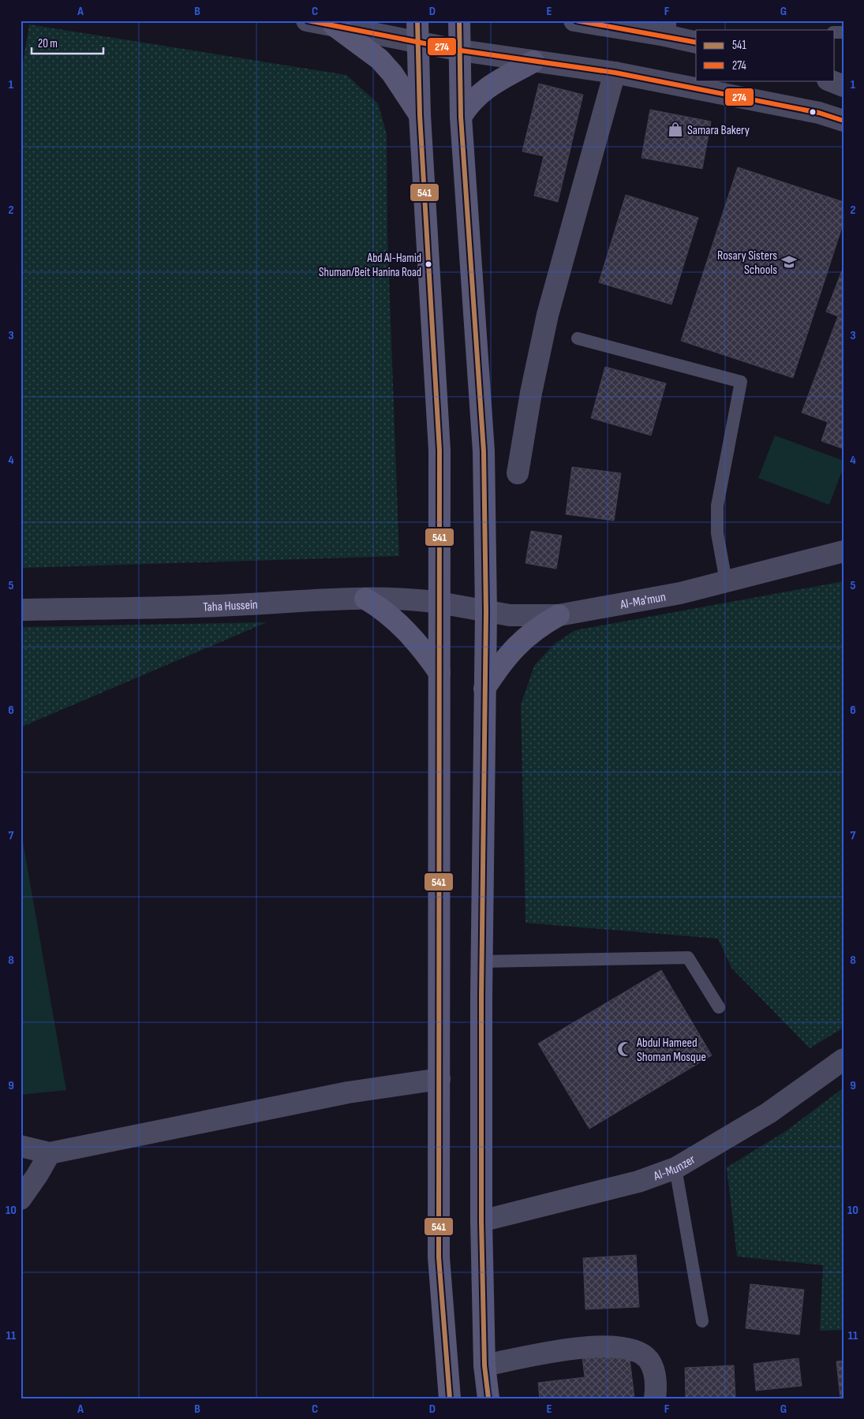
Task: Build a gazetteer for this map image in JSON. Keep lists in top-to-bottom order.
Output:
{
  "streets": {
    "street": ["Al-Ma'mun", "Taha Hussein", "Al-Munzer"]
  },
  "crossings": [
    ["Al-Ma'mun", "Taha Hussein"]
  ],
  "places": {
    "shop": ["Samara Bakery"],
    "school or university": ["Rosary Sisters Schools"],
    "other": ["Abd Al-Hamid Shuman/Beit Hanina Road"],
    "mosque": ["Abdul Hameed Shoman Mosque"]
  },
  "lines": ["transit line 541", "transit line 274"],
  "legend": ["541", "274"],
  "scale_bar": "20 m",
  "grid": {
    "columns": [
      "A",
      "B",
      "C",
      "D",
      "E",
      "F",
      "G"
    ],
    "rows": [
      "1",
      "2",
      "3",
      "4",
      "5",
      "6",
      "7",
      "8",
      "9",
      "10",
      "11"
    ]
  }
}
